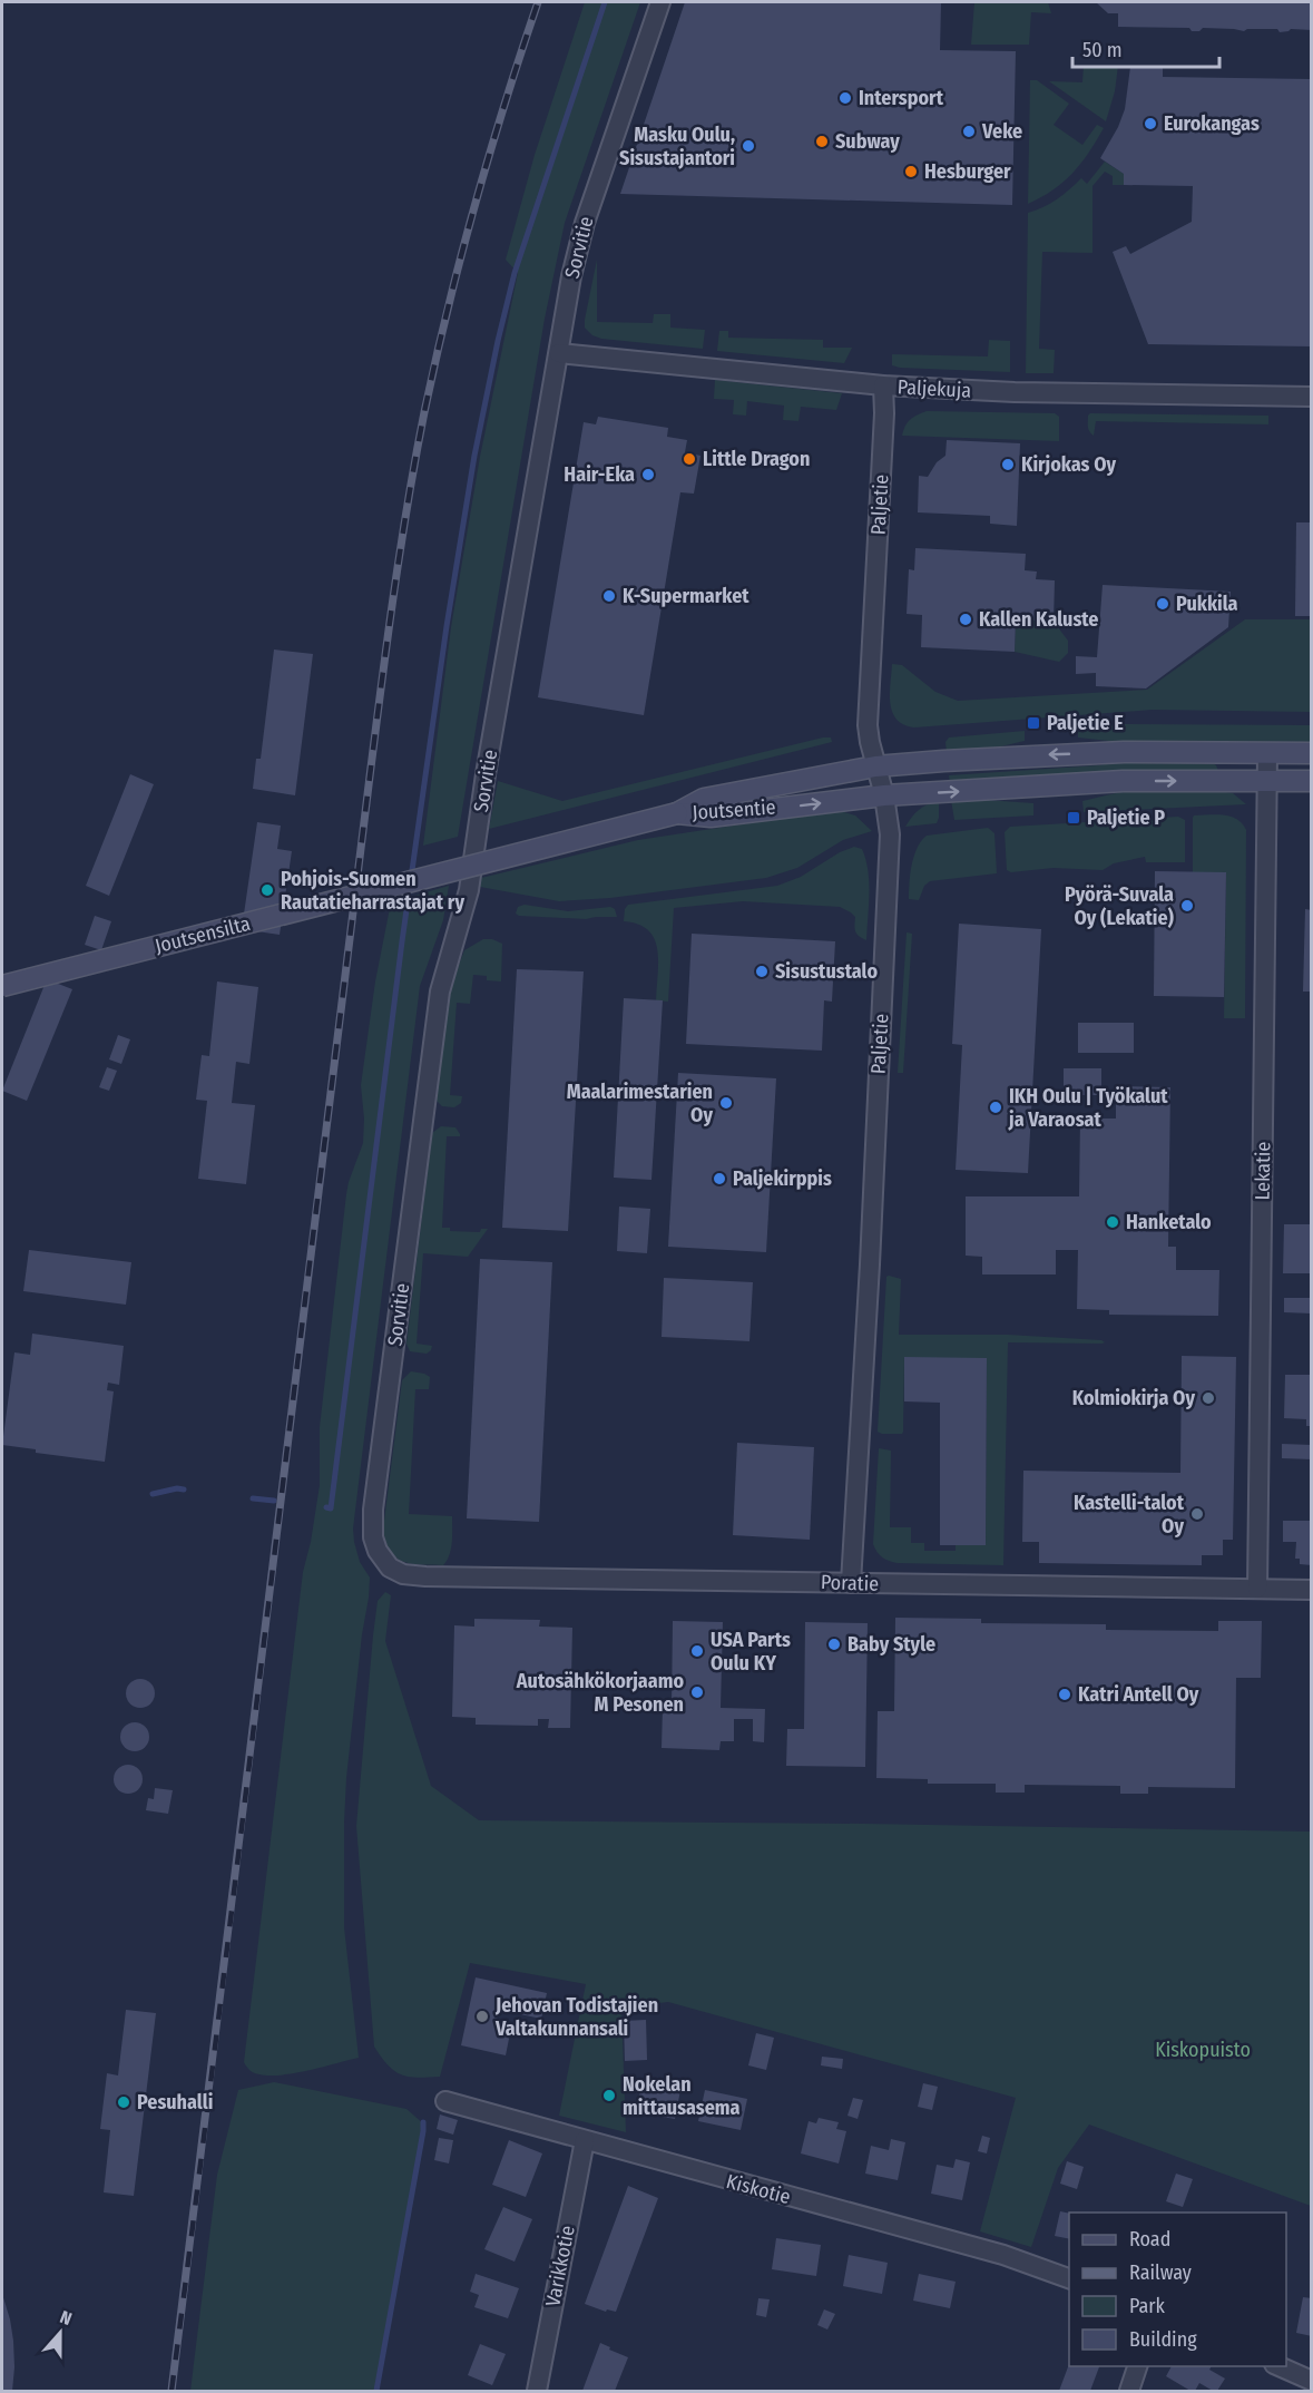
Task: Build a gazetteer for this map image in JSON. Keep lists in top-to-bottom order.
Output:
{
  "streets": {
    "main road": ["Joutsentie", "Joutsensilta"],
    "street": [
      "Sorvitie",
      "Paljekuja",
      "Paljetie",
      "Lekatie",
      "Poratie",
      "Kiskotie",
      "Varikkotie"
    ]
  },
  "crossings": [
    ["Sorvitie", "Paljekuja"],
    ["Sorvitie", "Poratie"],
    ["Paljekuja", "Paljetie"],
    ["Paljetie", "Joutsentie"],
    ["Paljetie", "Poratie"],
    ["Joutsentie", "Joutsensilta"],
    ["Joutsentie", "Lekatie"],
    ["Lekatie", "Poratie"],
    ["Kiskotie", "Varikkotie"]
  ],
  "parks": ["Kiskopuisto"],
  "places": {
    "other": [
      "Intersport",
      "Eurokangas",
      "Veke",
      "Subway",
      "Masku Oulu, Sisustajantori",
      "Hesburger",
      "Little Dragon",
      "Kirjokas Oy",
      "Hair-Eka",
      "K-Supermarket",
      "Pukkila",
      "Kallen Kaluste",
      "Pohjois-Suomen Rautatieharrastajat ry",
      "Pyörä-Suvala Oy (Lekatie)",
      "Sisustustalo",
      "Maalarimestarien Oy",
      "IKH Oulu | Työkalut ja Varaosat",
      "Paljekirppis",
      "Hanketalo",
      "Kolmiokirja Oy",
      "Kastelli-talot Oy",
      "Baby Style",
      "USA Parts Oulu KY",
      "Autosähkökorjaamo M Pesonen",
      "Katri Antell Oy",
      "Jehovan Todistajien Valtakunnansali",
      "Nokelan mittausasema",
      "Pesuhalli"
    ],
    "transit": ["Paljetie E", "Paljetie P"]
  },
  "legend": [
    "Road",
    "Railway",
    "Park",
    "Building"
  ],
  "scale_bar": "50 m",
  "north": "top"
}
